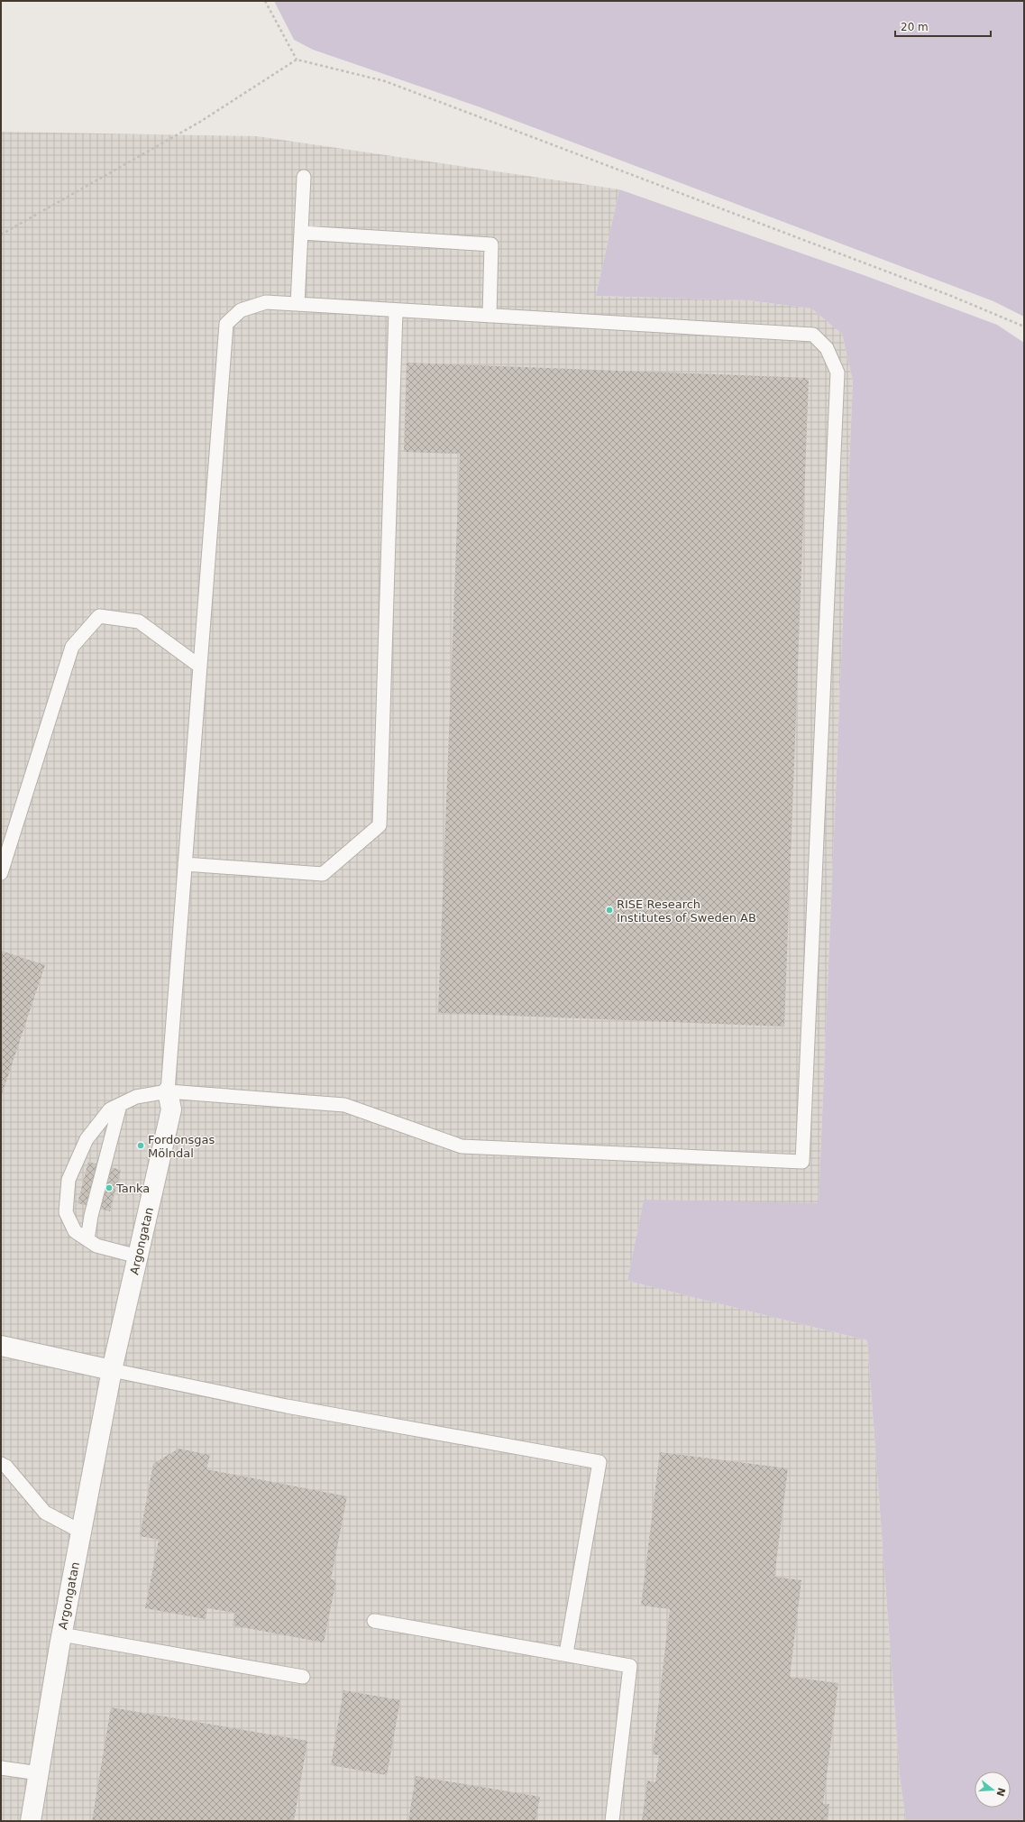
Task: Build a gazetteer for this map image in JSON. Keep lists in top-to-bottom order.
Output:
{
  "streets": {
    "street": ["Argongatan"]
  },
  "places": ["RISE Research Institutes of Sweden AB", "Fordonsgas Mölndal", "Tanka"],
  "scale_bar": "20 m",
  "north": "right"
}
